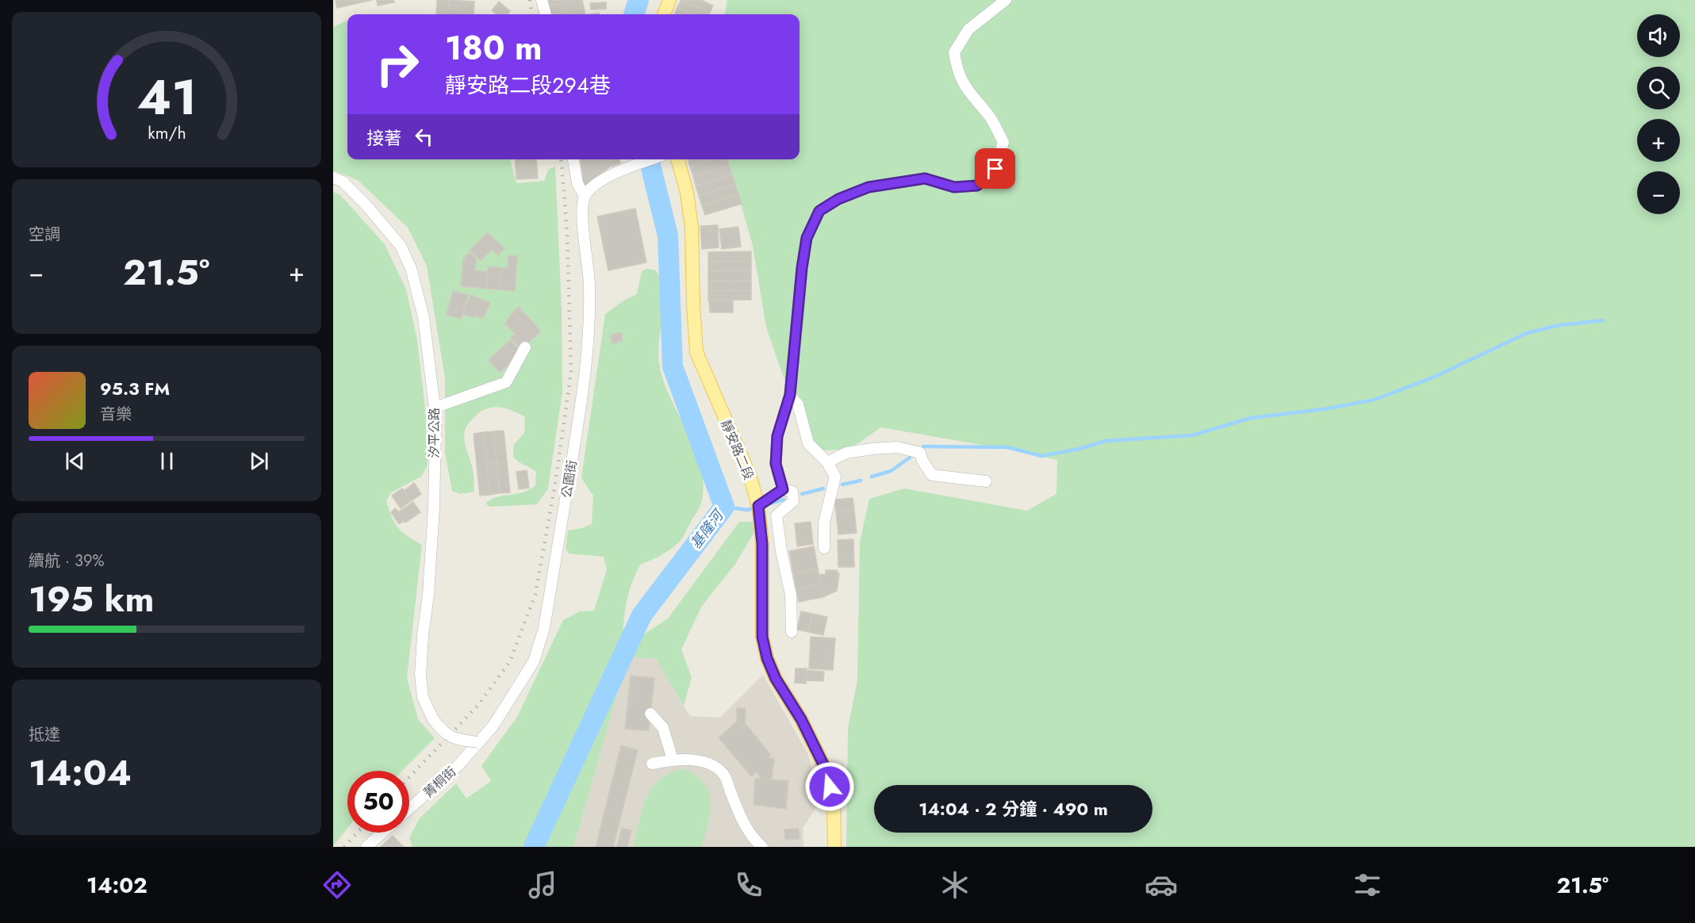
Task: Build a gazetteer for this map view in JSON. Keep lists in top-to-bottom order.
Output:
{
  "streets": {
    "main road": ["靜安路二段"],
    "street": ["汐平公路", "公園街", "菁桐街"]
  },
  "crossings": [
    ["汐平公路", "公園街"],
    ["汐平公路", "菁桐街"],
    ["公園街", "菁桐街"]
  ],
  "water": ["基隆河"],
  "page": {
    "map_buttons": ["+", "−"],
    "turn": ["180 m", "靜安路二段294巷"],
    "then": "接著",
    "tile": [
      "空調",
      ["續航 · 39%", "195 km"],
      ["抵達", "14:04"]
    ],
    "heat": ["−", "21.5°", "+"],
    "song": ["95.3 FM", "音樂"],
    "limit": "50",
    "trip": "14:04 · 2 分鐘 · 490 m",
    "tabs": ["14:02", "21.5°"],
    "gauge": ["41", "km/h"]
  }
}
